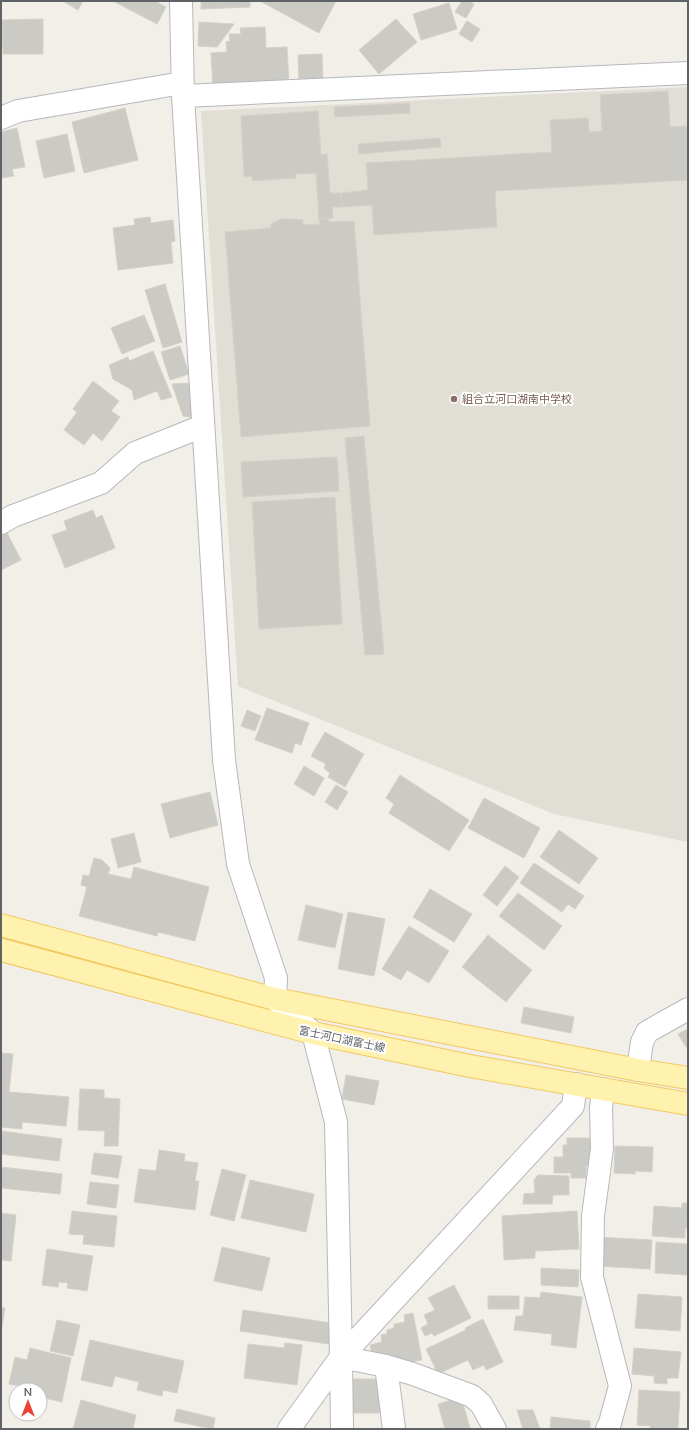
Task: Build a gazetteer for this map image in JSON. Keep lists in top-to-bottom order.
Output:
{
  "streets": {
    "main road": ["富士河口湖富士線"]
  },
  "places": ["組合立河口湖南中学校"],
  "north": "top"
}
